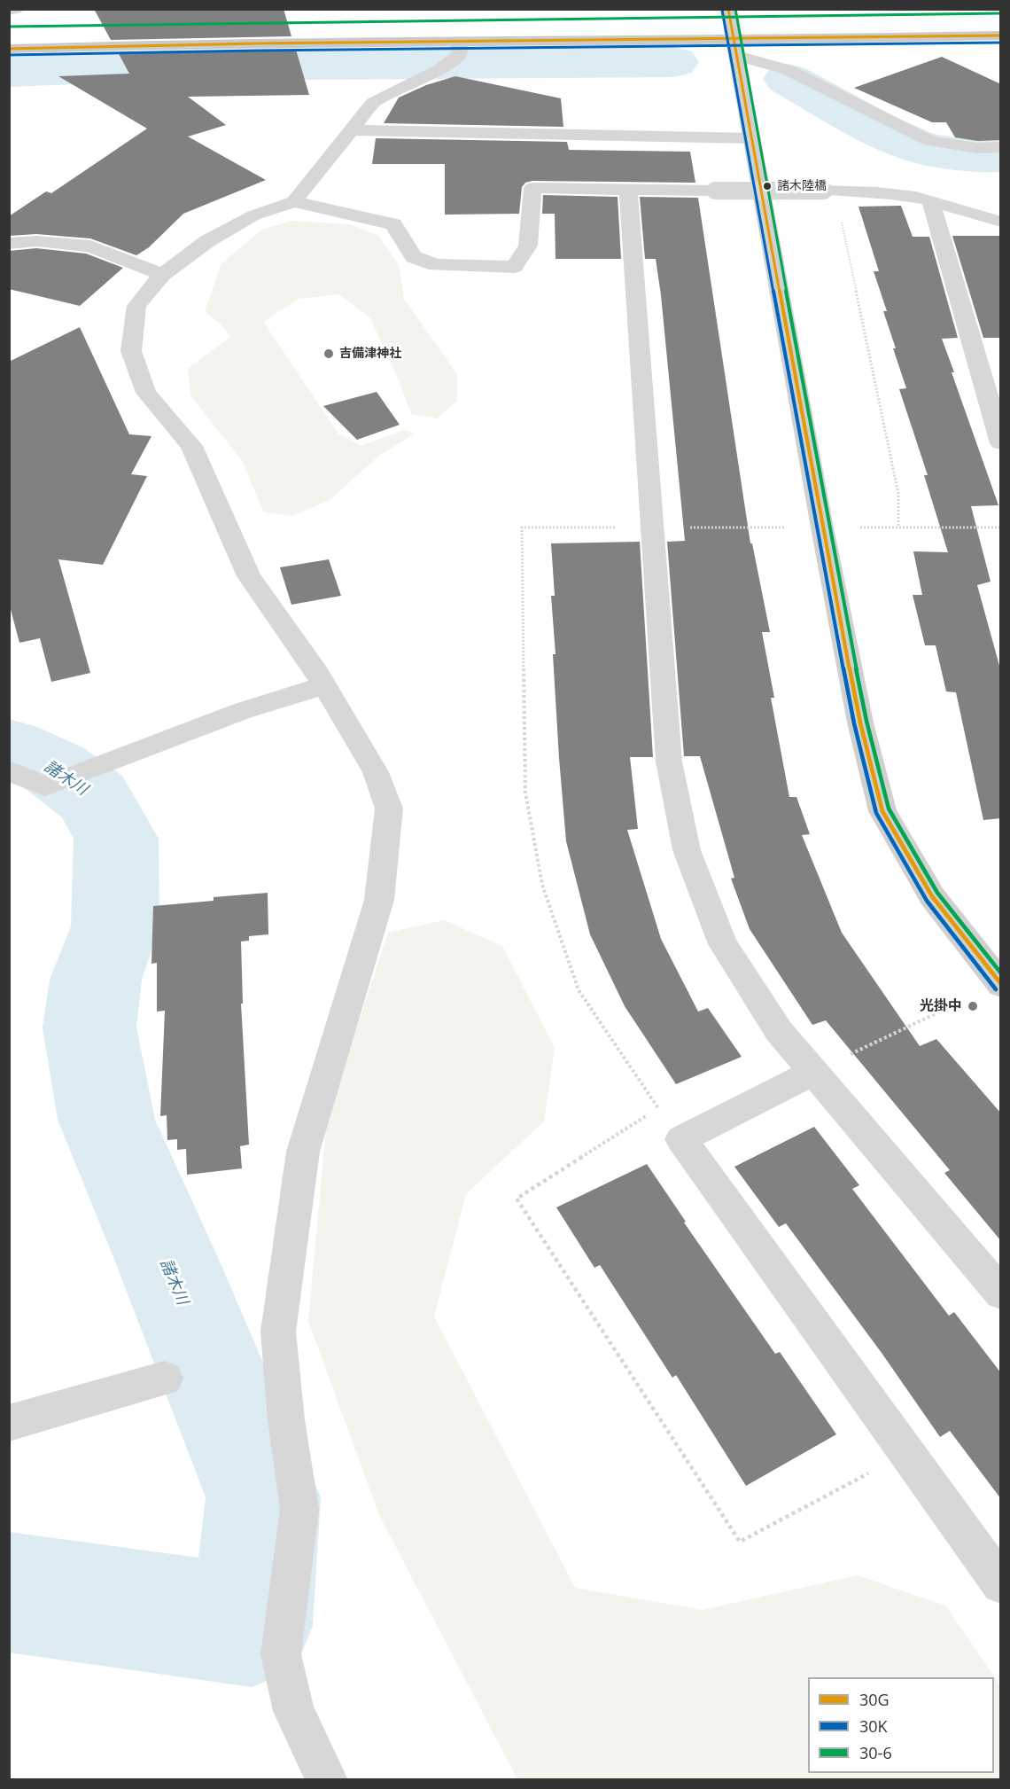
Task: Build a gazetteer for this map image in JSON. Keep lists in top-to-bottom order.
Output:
{
  "water": ["諸木川"],
  "places": ["諸木陸橋", "吉備津神社", "光掛中"],
  "lines": ["transit line 30G", "transit line 30-6", "transit line 30K"],
  "legend": ["30G", "30K", "30-6"]
}
